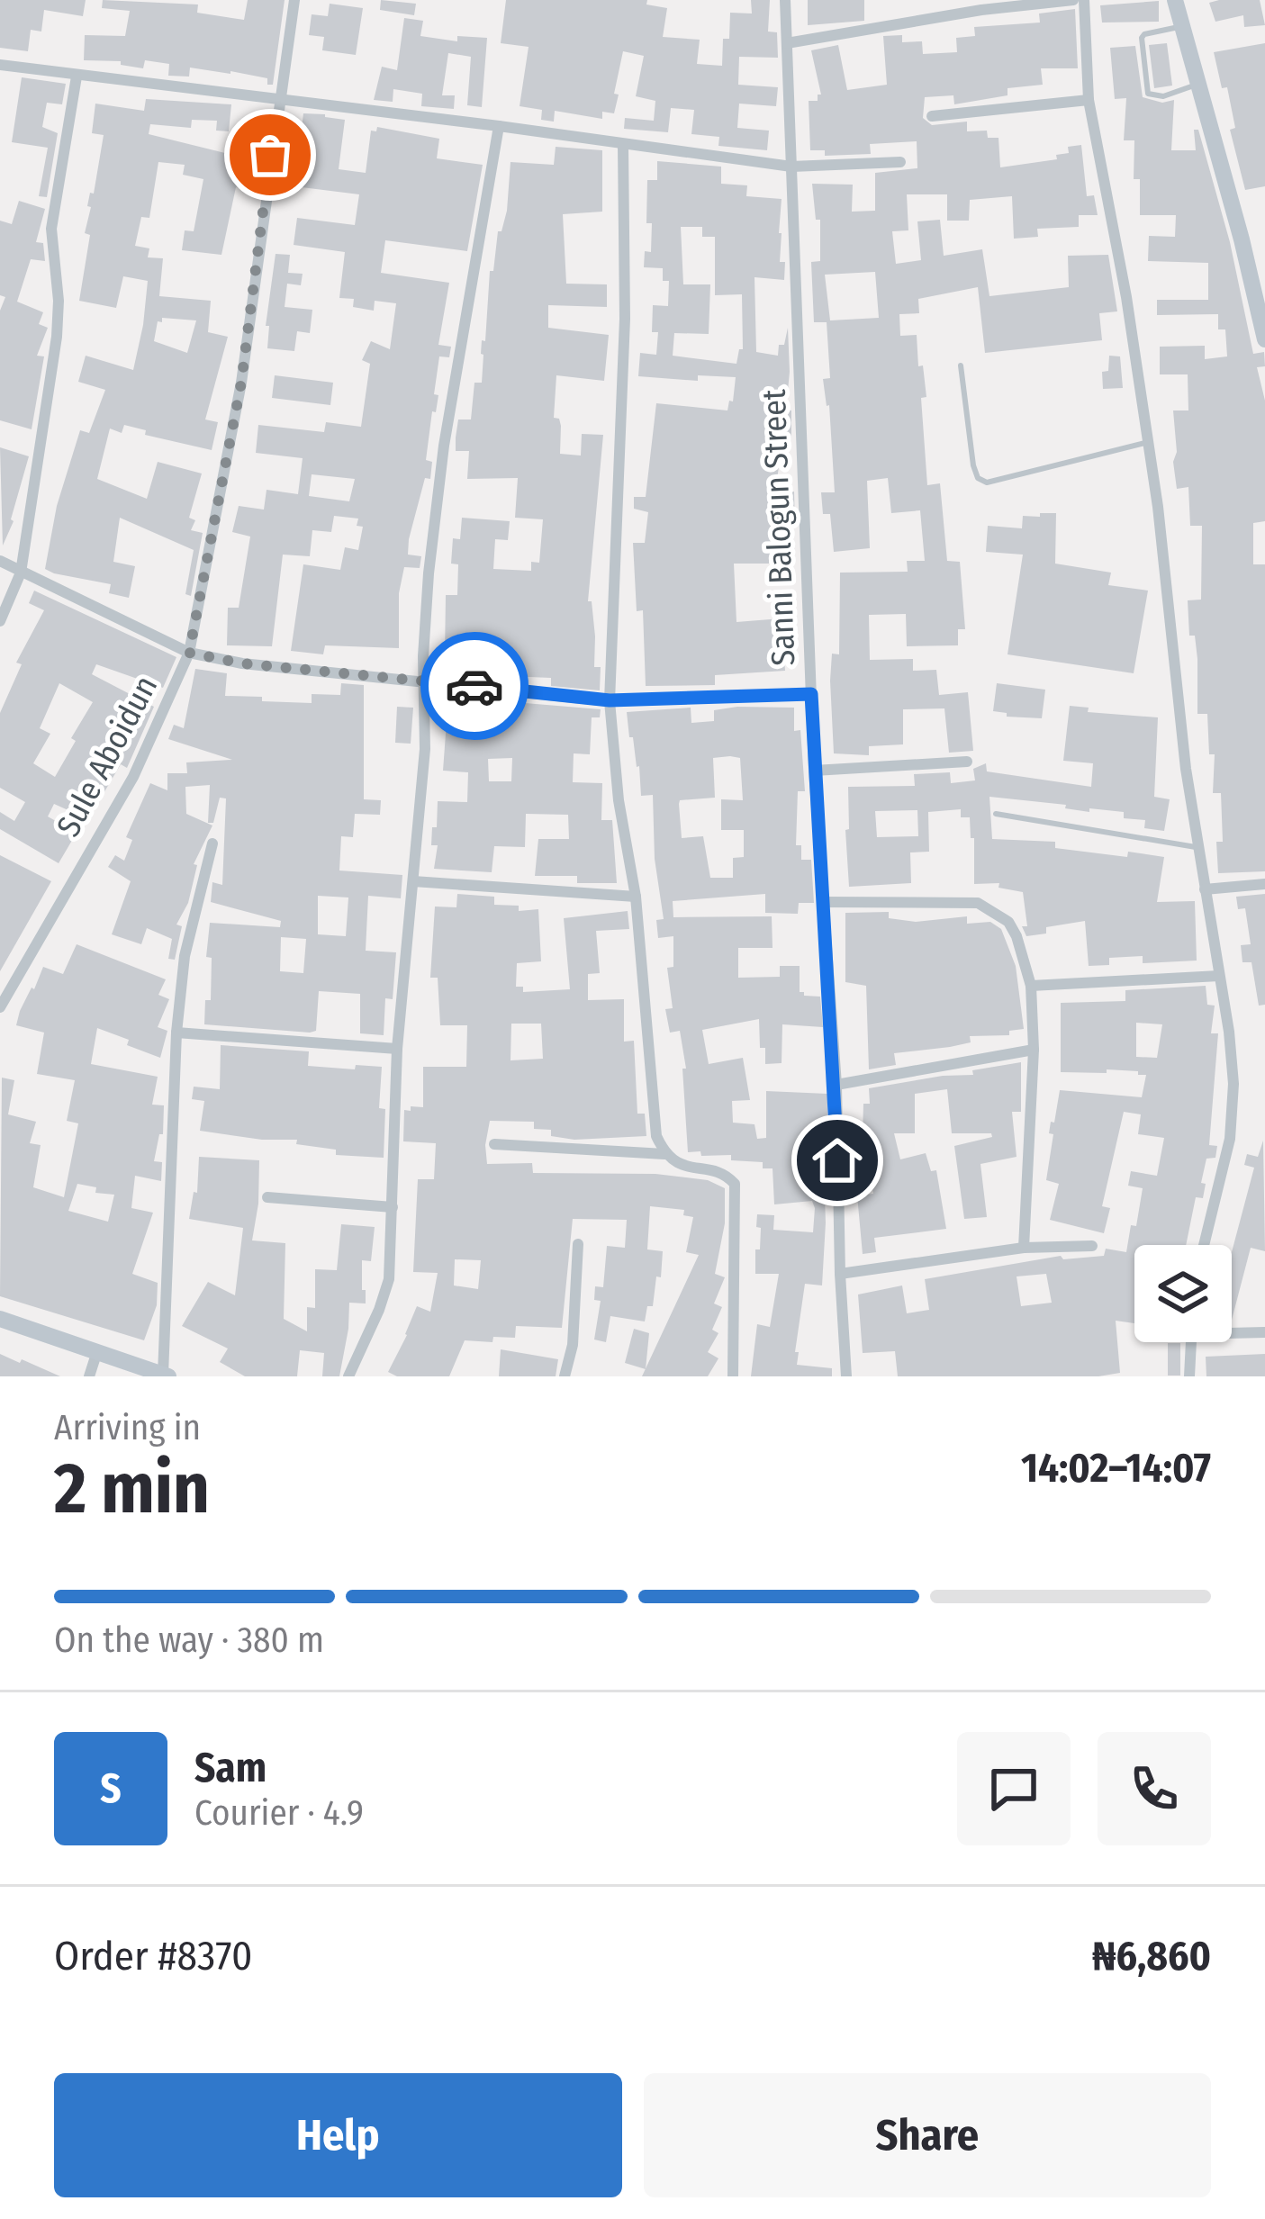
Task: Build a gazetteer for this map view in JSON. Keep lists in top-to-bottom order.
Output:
{
  "streets": {
    "street": ["Sanni Balogun Street", "Sule Aboidun"]
  },
  "page": {
    "heading": ["2 min", "Arriving in", "14:02–14:07"],
    "panel": [
      "Sam",
      "Courier · 4.9",
      "Order #8370",
      "₦6,860"
    ],
    "bar": "On the way · 380 m",
    "round": "S",
    "buttons": ["Help", "Share"]
  }
}
